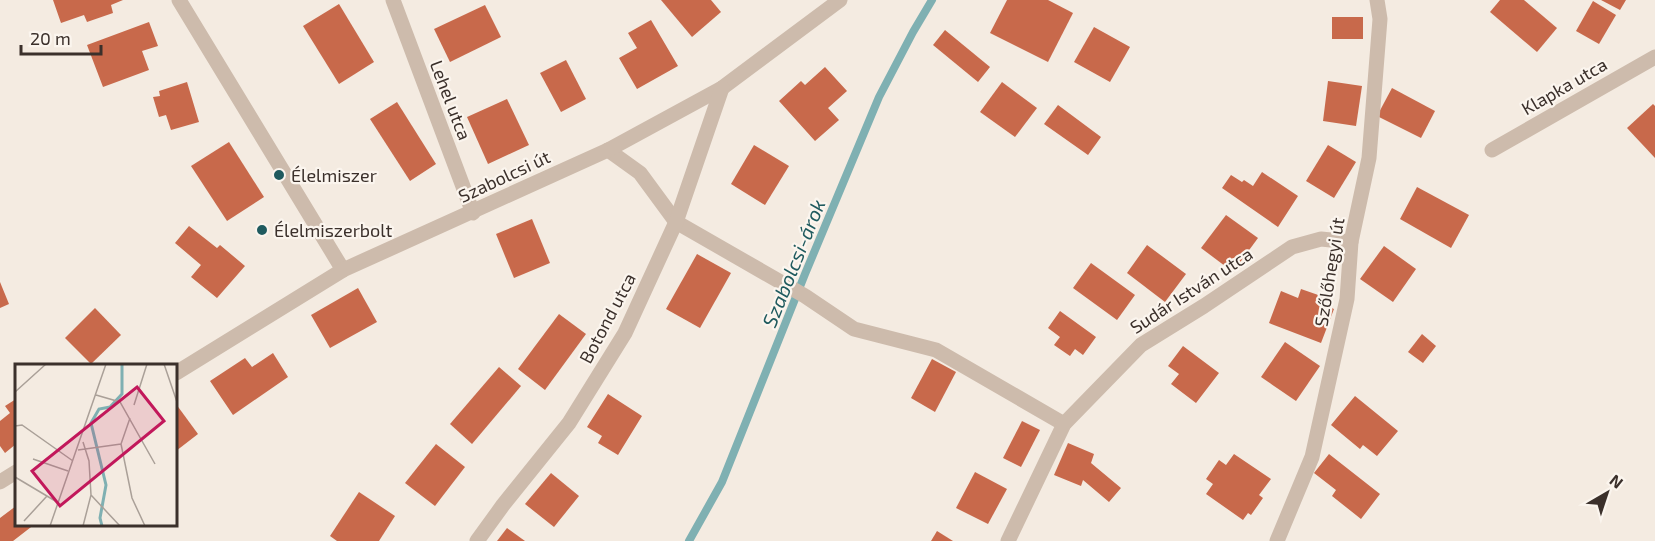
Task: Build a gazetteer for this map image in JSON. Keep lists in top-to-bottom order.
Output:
{
  "streets": {
    "street": [
      "Klapka utca",
      "Lehel utca",
      "Szabolcsi út",
      "Szőlőhegyi út",
      "Sudár István utca",
      "Botond utca"
    ]
  },
  "crossings": [
    ["Lehel utca", "Szabolcsi út"],
    ["Szabolcsi út", "Botond utca"],
    ["Szőlőhegyi út", "Sudár István utca"]
  ],
  "water": ["Szabolcsi-árok"],
  "places": ["Élelmiszer", "Élelmiszerbolt"],
  "scale_bar": "20 m",
  "north": "top right"
}
